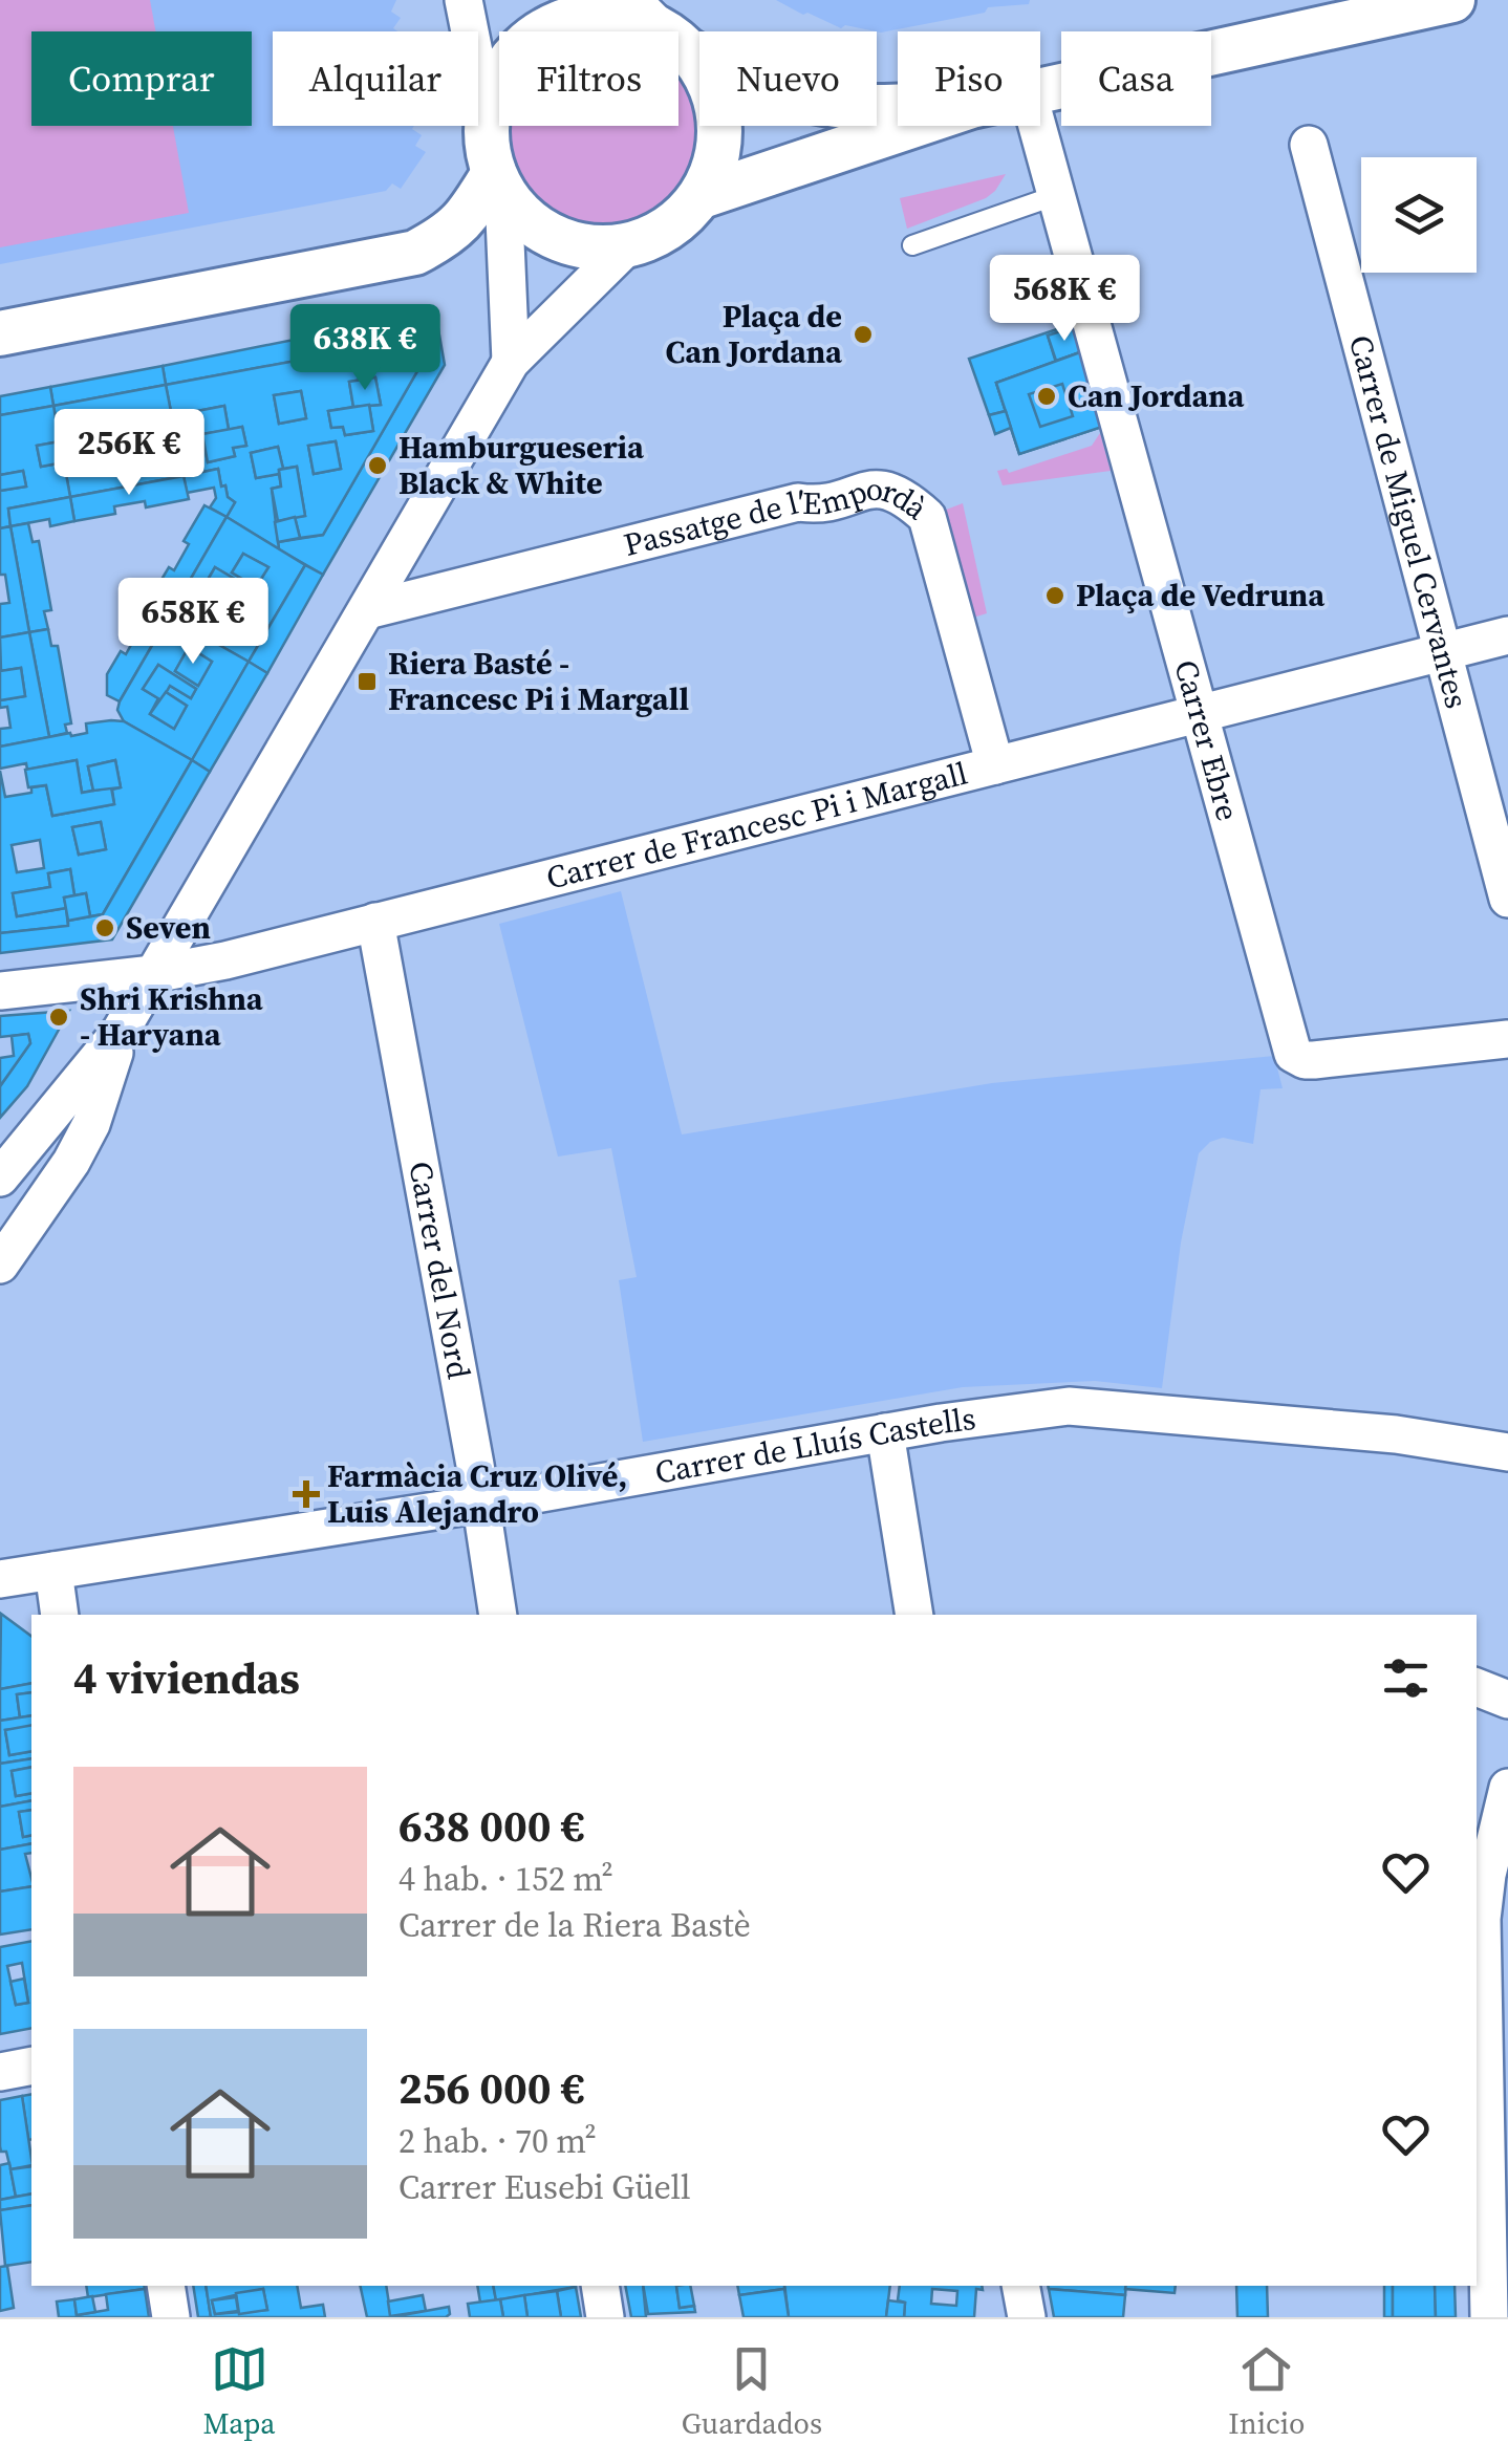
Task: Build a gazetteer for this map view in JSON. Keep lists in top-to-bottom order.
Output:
{
  "streets": {
    "street": [
      "Carrer de Miguel Cervantes",
      "Passatge de l'Empordà",
      "Carrer Ebre",
      "Carrer de Francesc Pi i Margall",
      "Carrer del Nord",
      "Carrer de Lluís Castells"
    ]
  },
  "crossings": [
    ["Carrer de Miguel Cervantes", "Carrer de Francesc Pi i Margall"],
    ["Passatge de l'Empordà", "Carrer de Francesc Pi i Margall"],
    ["Carrer Ebre", "Carrer de Francesc Pi i Margall"],
    ["Carrer de Francesc Pi i Margall", "Carrer del Nord"],
    ["Carrer del Nord", "Carrer de Lluís Castells"]
  ],
  "places": {
    "other": [
      "Plaça de Can Jordana",
      "Can Jordana",
      "Hamburgueseria Black & White",
      "Plaça de Vedruna",
      "Seven",
      "Shri Krishna - Haryana"
    ],
    "transit": ["Riera Basté - Francesc Pi i Margall"],
    "health": ["Farmàcia Cruz Olivé, Luis Alejandro"]
  },
  "page": {
    "chip": [
      "Comprar",
      "Alquilar",
      "Filtros",
      "Nuevo",
      "Piso",
      "Casa"
    ],
    "price": [
      "568K €",
      "638K €",
      "256K €",
      "658K €"
    ],
    "heading": "4 viviendas",
    "list": [
      {
        "name": "638 000 €",
        "note": "4 hab. · 152 m² · Carrer de la Riera Bastè"
      },
      {
        "name": "256 000 €",
        "note": "2 hab. · 70 m² · Carrer Eusebi Güell"
      }
    ],
    "tabs": ["Mapa", "Guardados", "Inicio"]
  }
}
